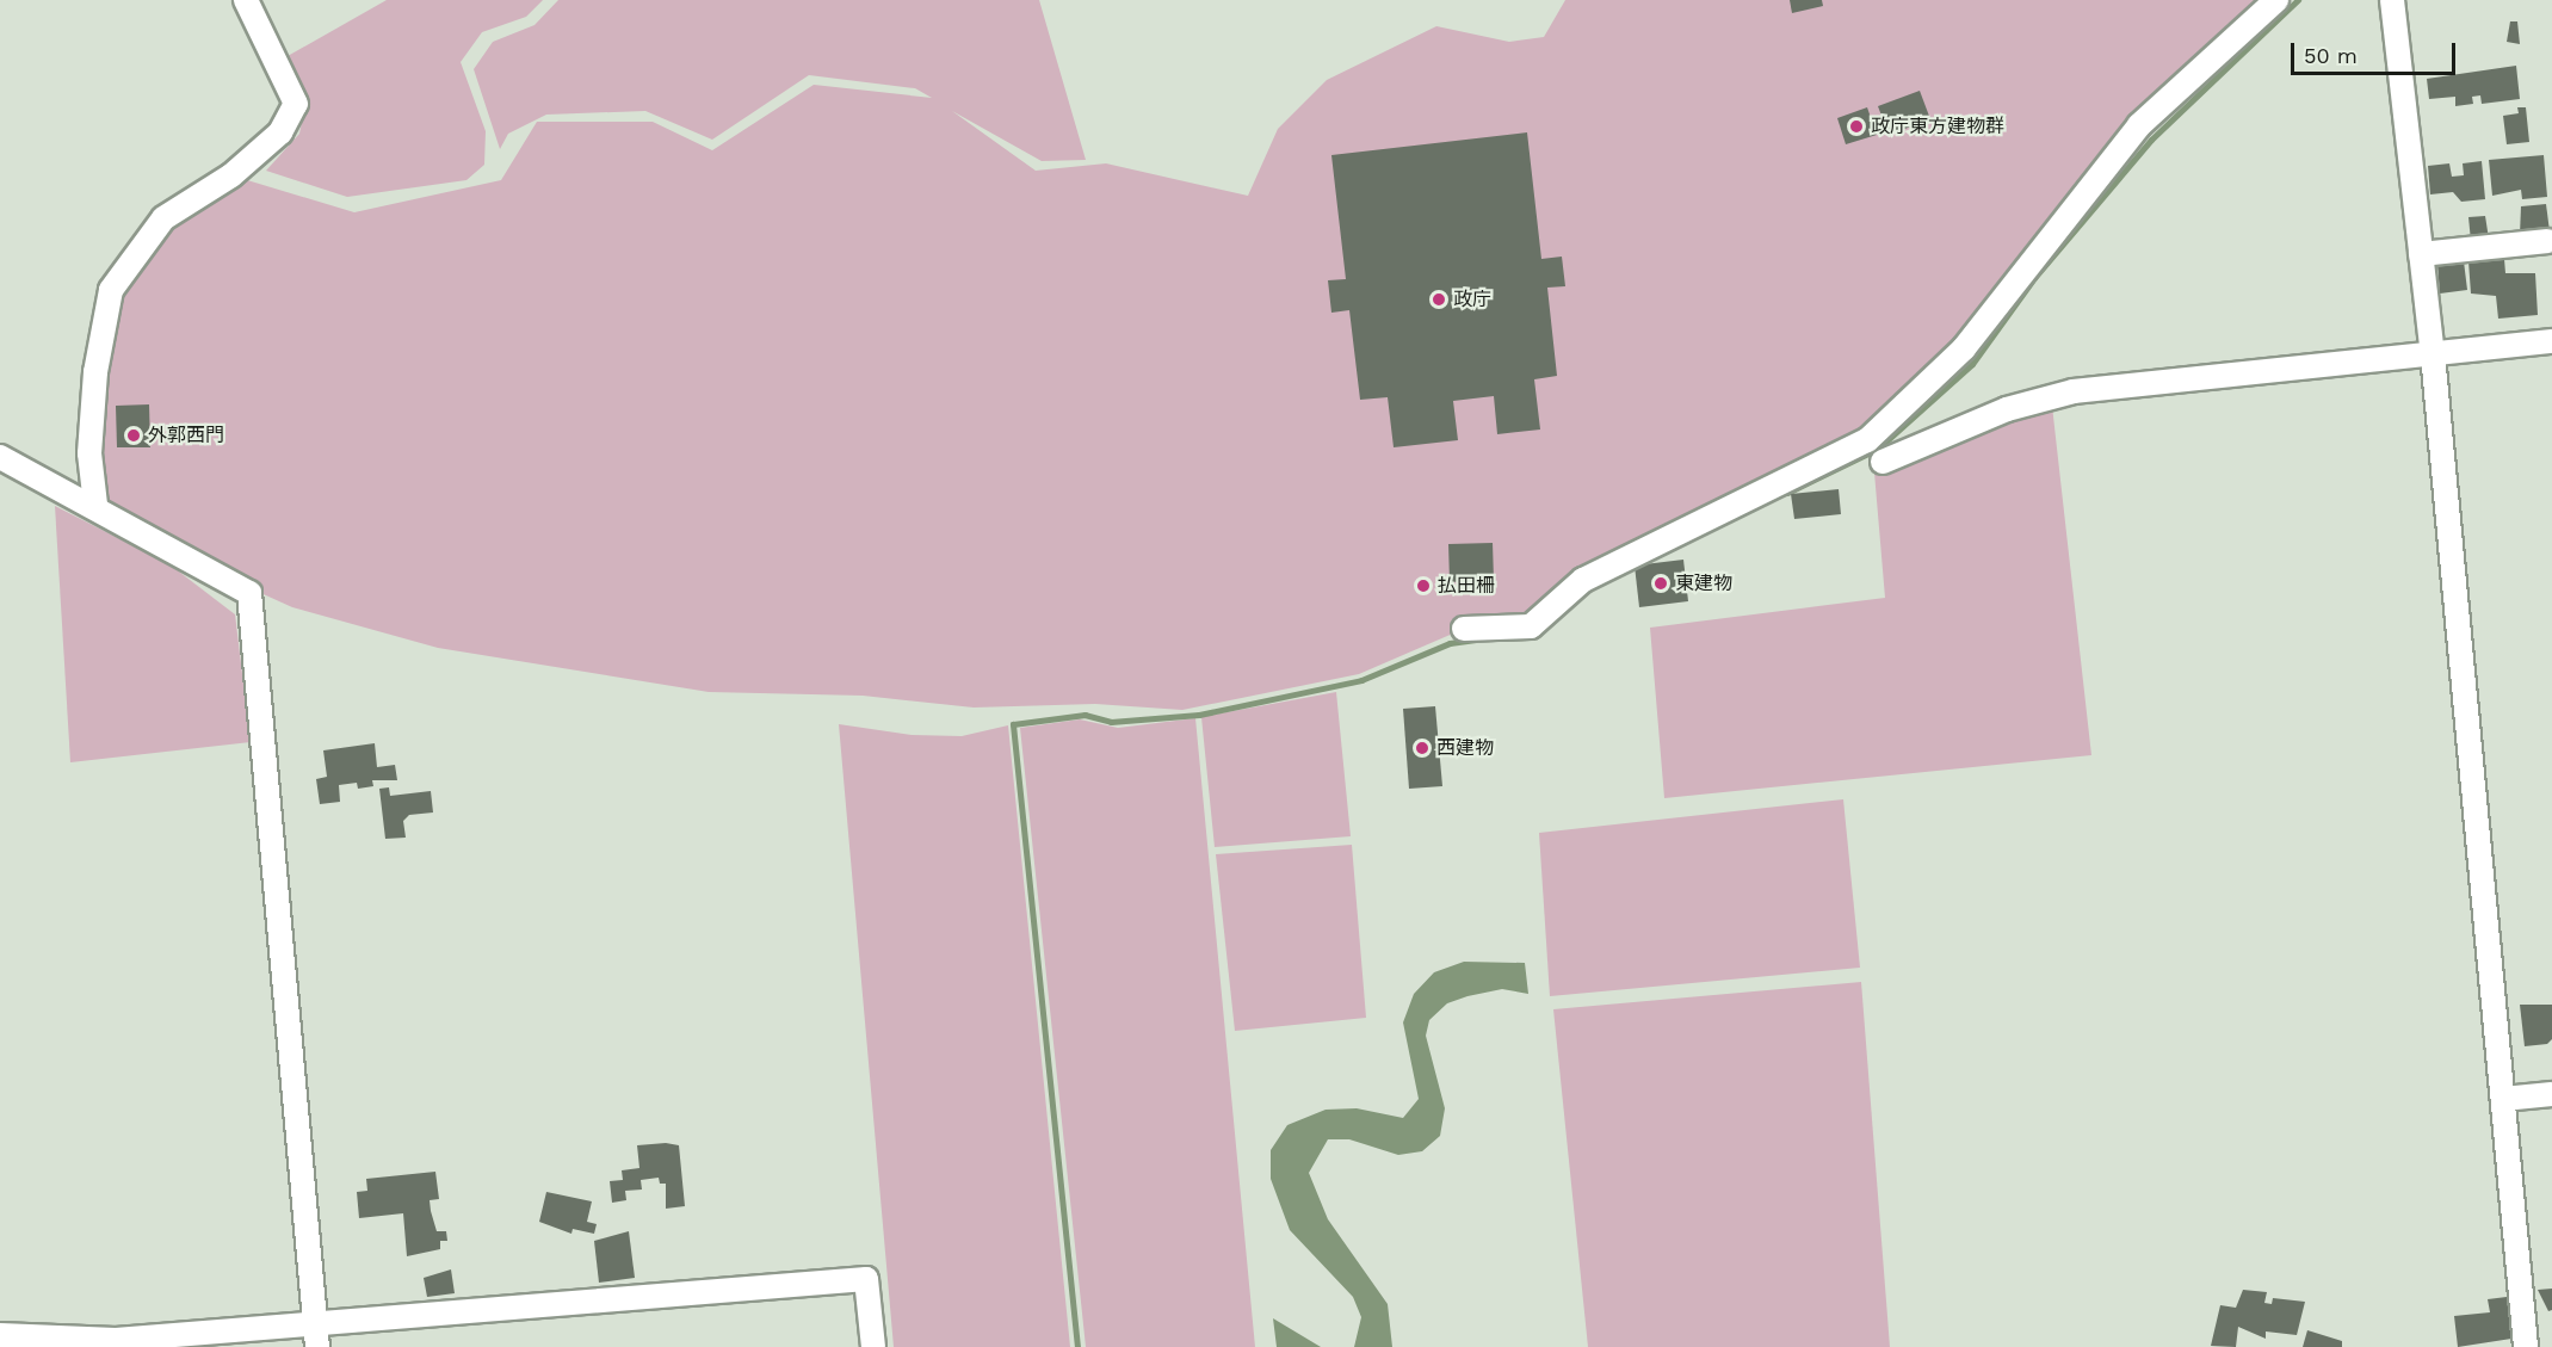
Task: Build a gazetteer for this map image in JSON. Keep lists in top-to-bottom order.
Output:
{
  "places": [
    "政庁東方建物群",
    "政庁",
    "外郭西門",
    "東建物",
    "払田柵",
    "西建物"
  ],
  "scale_bar": "50 m"
}
